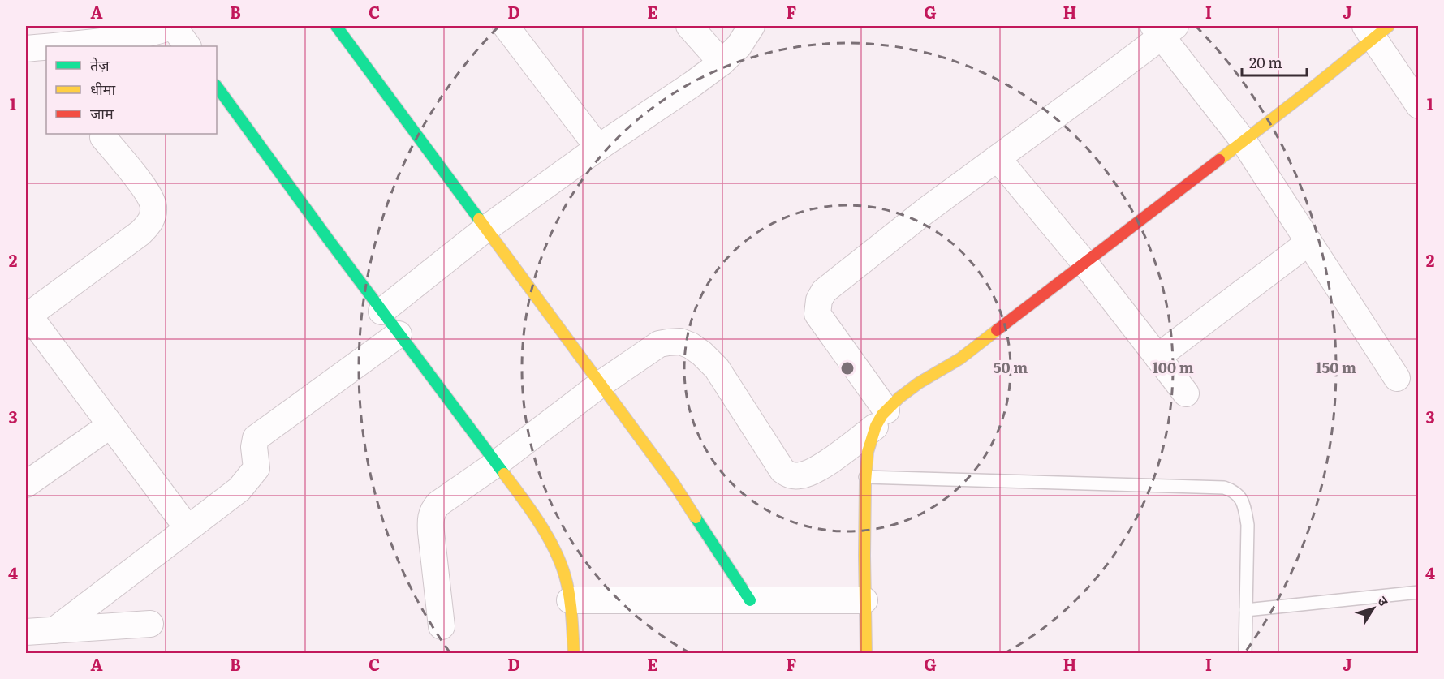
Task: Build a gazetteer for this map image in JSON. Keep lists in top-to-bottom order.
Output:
{
  "legend": ["तेज़", "धीमा", "जाम"],
  "scale_bar": "20 m",
  "north": "top right",
  "grid": {
    "columns": [
      "A",
      "B",
      "C",
      "D",
      "E",
      "F",
      "G",
      "H",
      "I",
      "J"
    ],
    "rows": [
      "1",
      "2",
      "3",
      "4"
    ]
  },
  "rings": ["50 m", "100 m", "150 m"]
}
